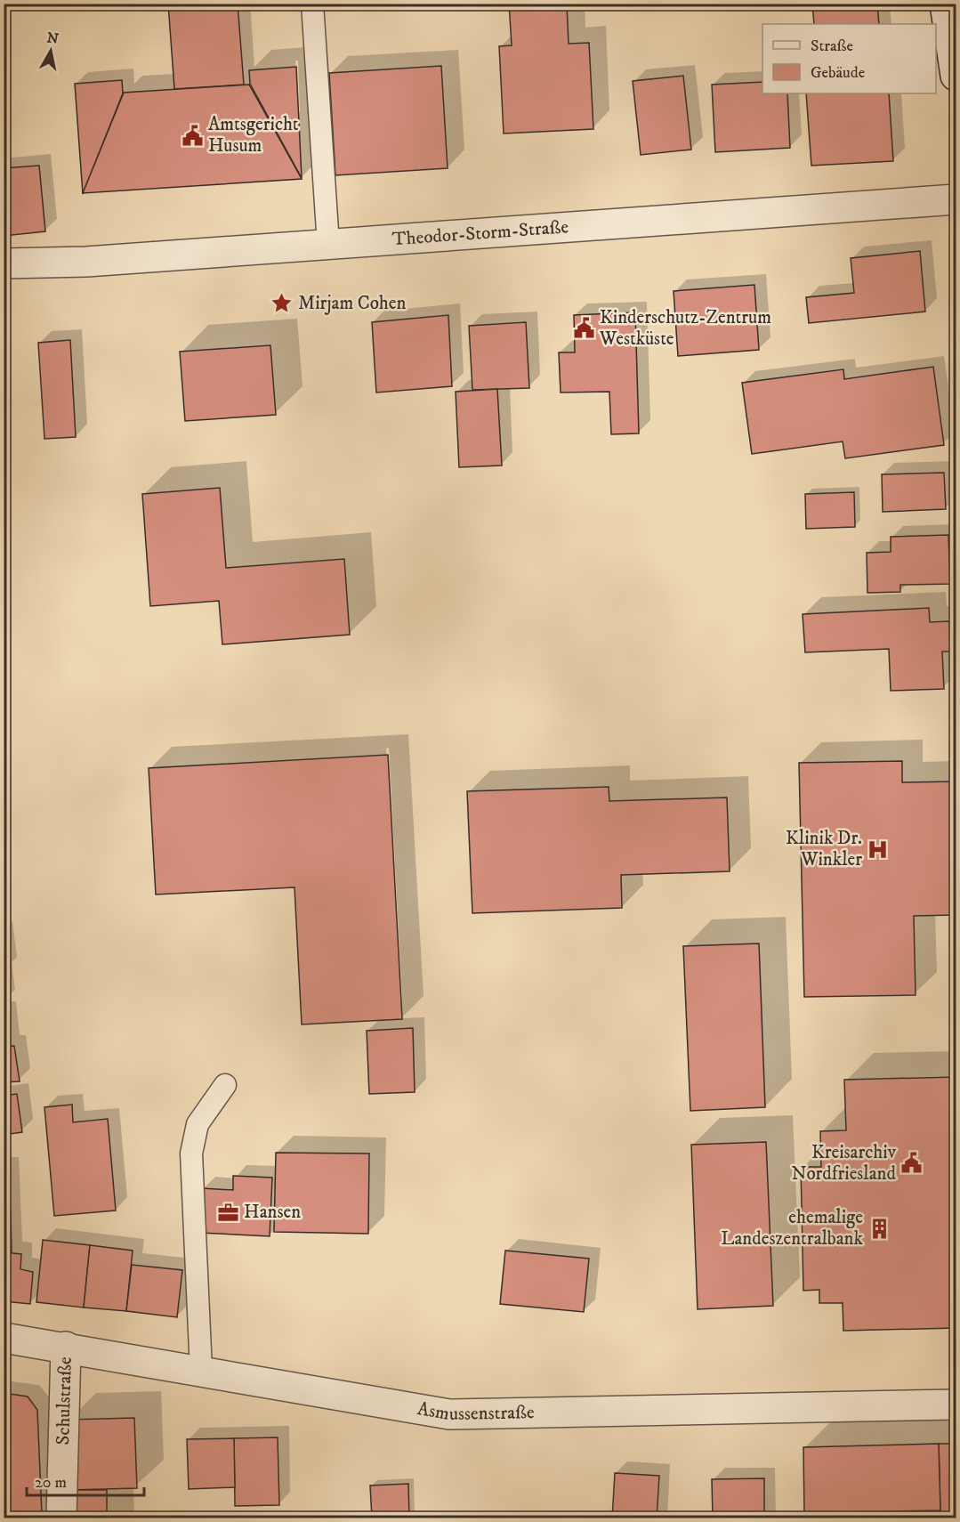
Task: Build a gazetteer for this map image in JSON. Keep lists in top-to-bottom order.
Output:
{
  "streets": {
    "street": ["Theodor-Storm-Straße", "Schulstraße", "Asmussenstraße"]
  },
  "crossings": [
    ["Schulstraße", "Asmussenstraße"]
  ],
  "places": {
    "public building": ["Amtsgericht Husum", "Kinderschutz-Zentrum Westküste", "Kreisarchiv Nordfriesland"],
    "place": ["Mirjam Cohen"],
    "hospital": ["Klinik Dr. Winkler"],
    "office": ["Hansen"],
    "building": ["ehemalige Landeszentralbank"]
  },
  "legend": ["Straße", "Gebäude"],
  "scale_bar": "20 m",
  "north": "top"
}
